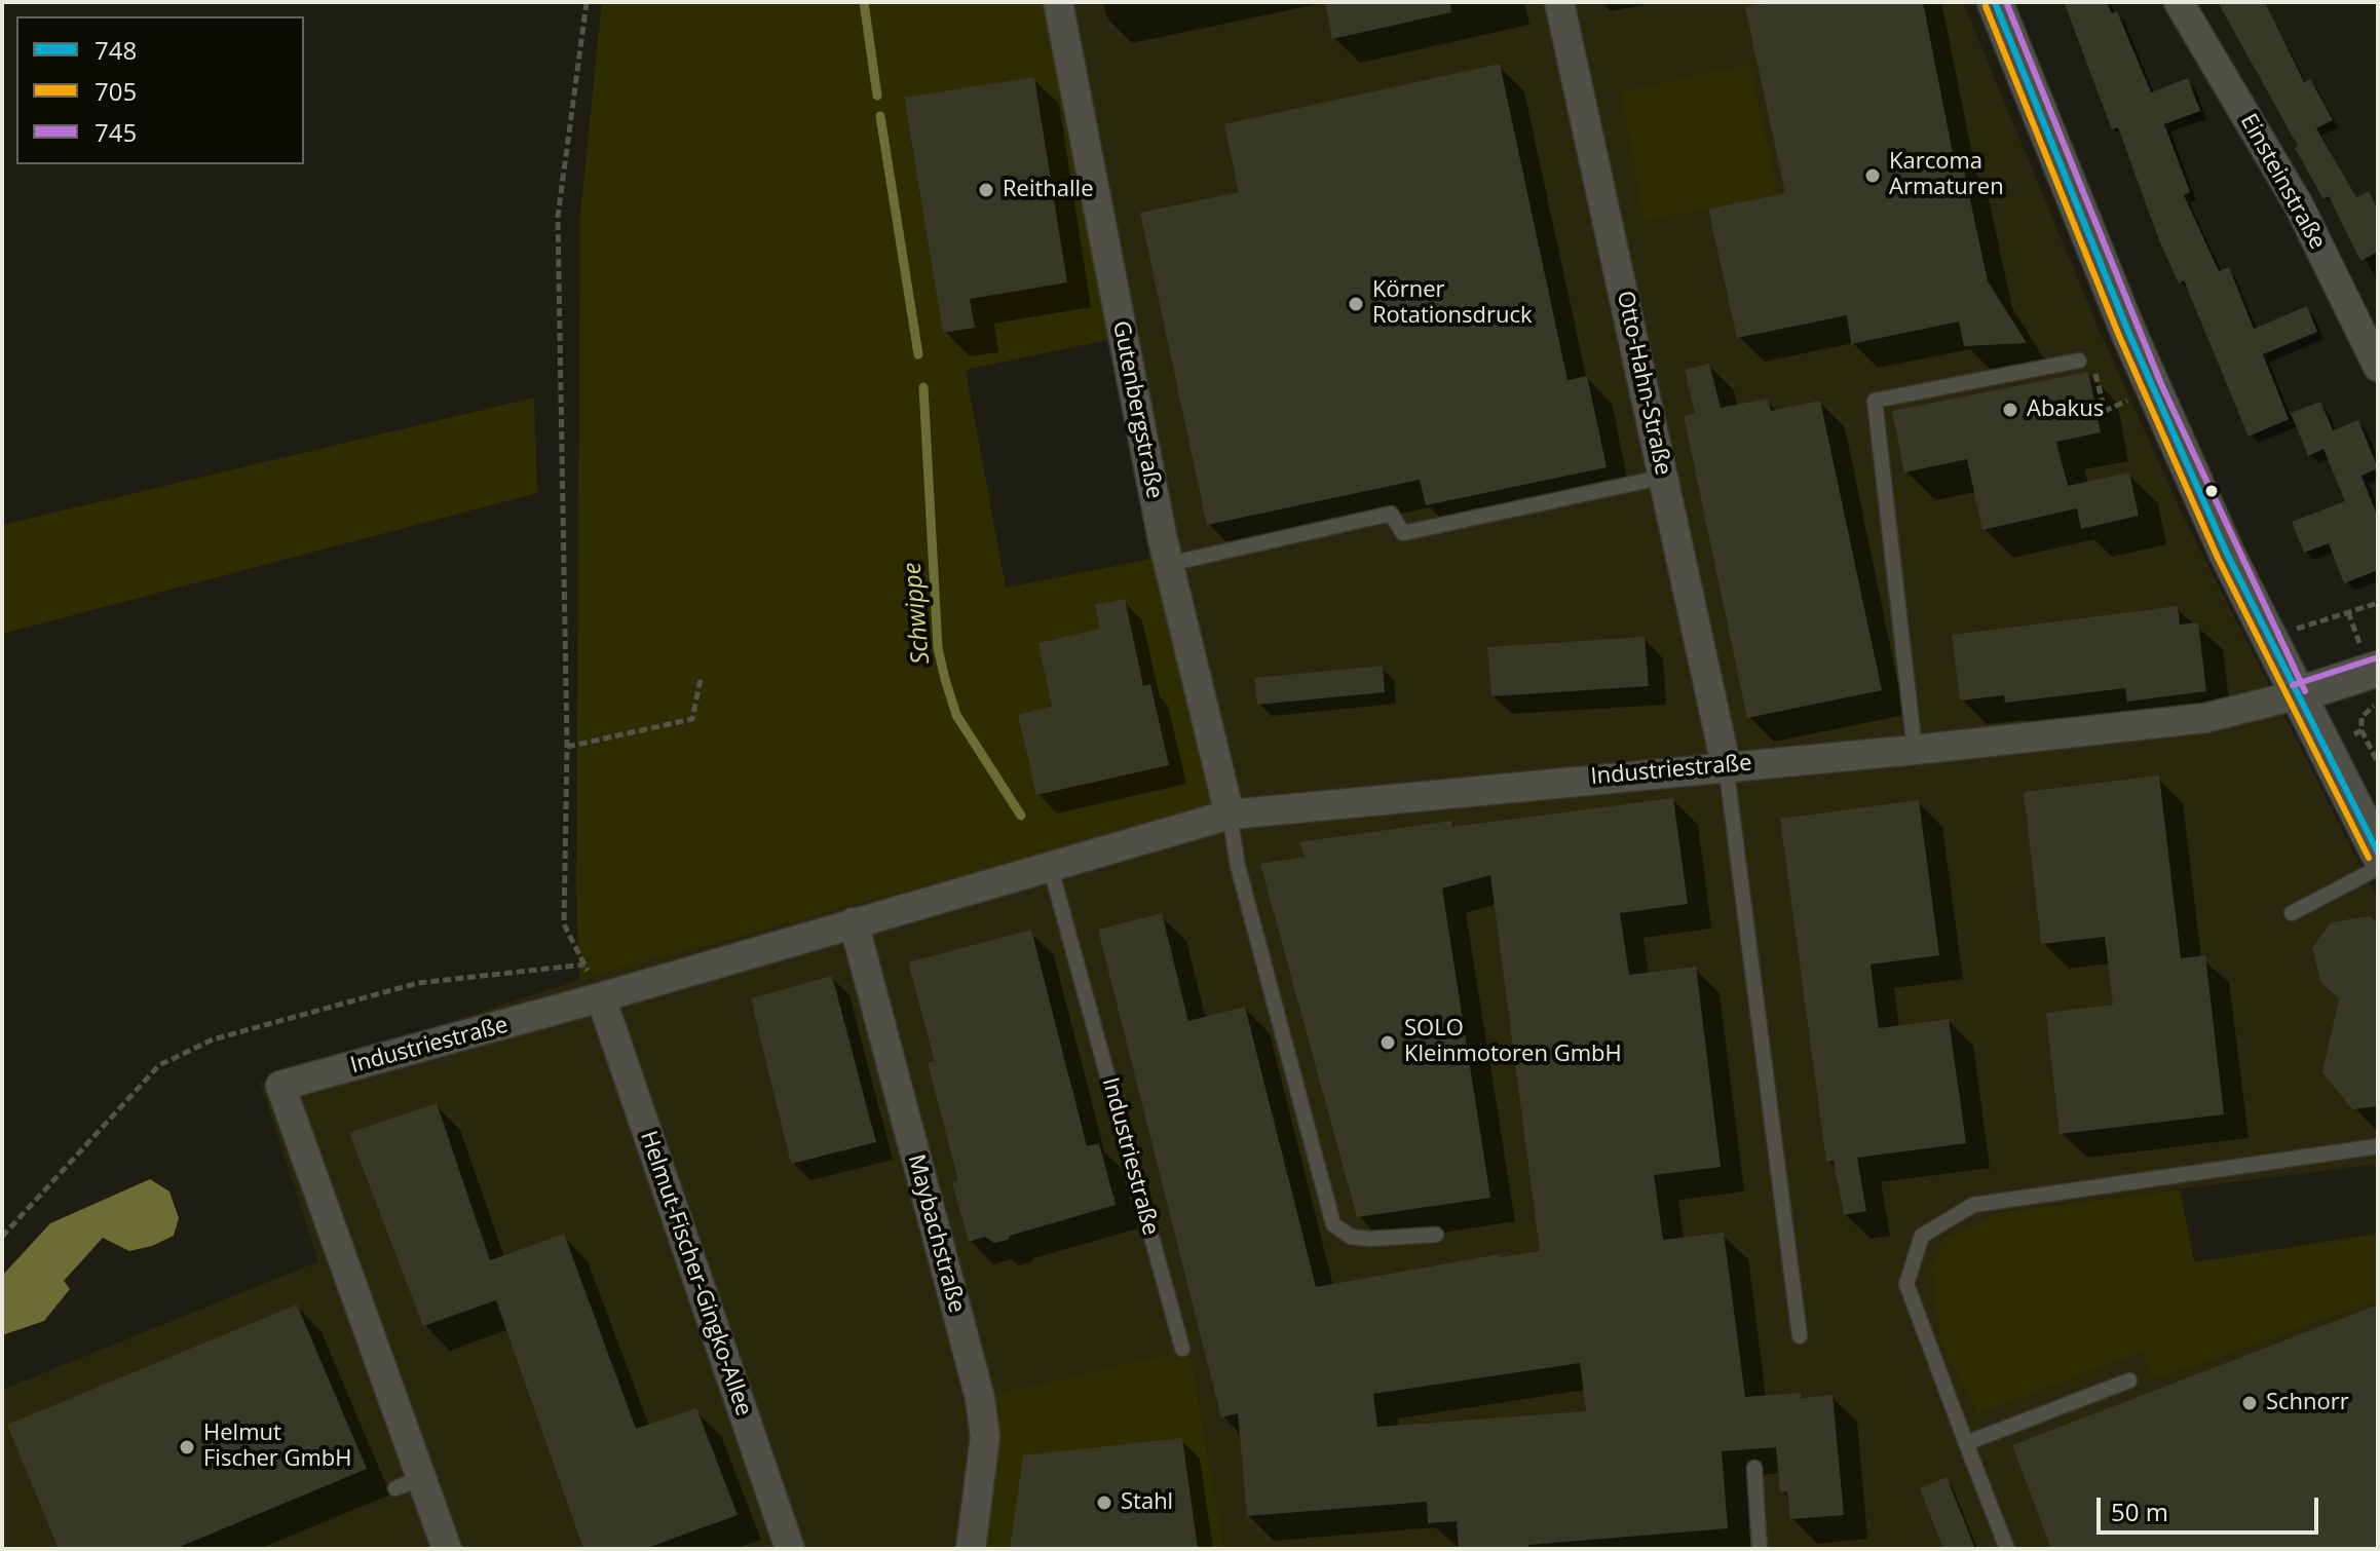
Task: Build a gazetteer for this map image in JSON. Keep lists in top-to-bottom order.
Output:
{
  "streets": {
    "street": [
      "Einsteinstraße",
      "Otto-Hahn-Straße",
      "Gutenbergstraße",
      "Industriestraße",
      "Maybachstraße",
      "Helmut-Fischer-Gingko-Allee"
    ]
  },
  "crossings": [
    ["Otto-Hahn-Straße", "Industriestraße"],
    ["Gutenbergstraße", "Industriestraße"],
    ["Industriestraße", "Maybachstraße"],
    ["Industriestraße", "Helmut-Fischer-Gingko-Allee"]
  ],
  "water": ["Schwippe"],
  "places": [
    "Karcoma Armaturen",
    "Reithalle",
    "Körner Rotationsdruck",
    "Abakus",
    "SOLO Kleinmotoren GmbH",
    "Schnorr",
    "Helmut Fischer GmbH",
    "Stahl"
  ],
  "lines": ["transit line 748", "transit line 745", "transit line 705"],
  "legend": ["748", "705", "745"],
  "scale_bar": "50 m"
}
